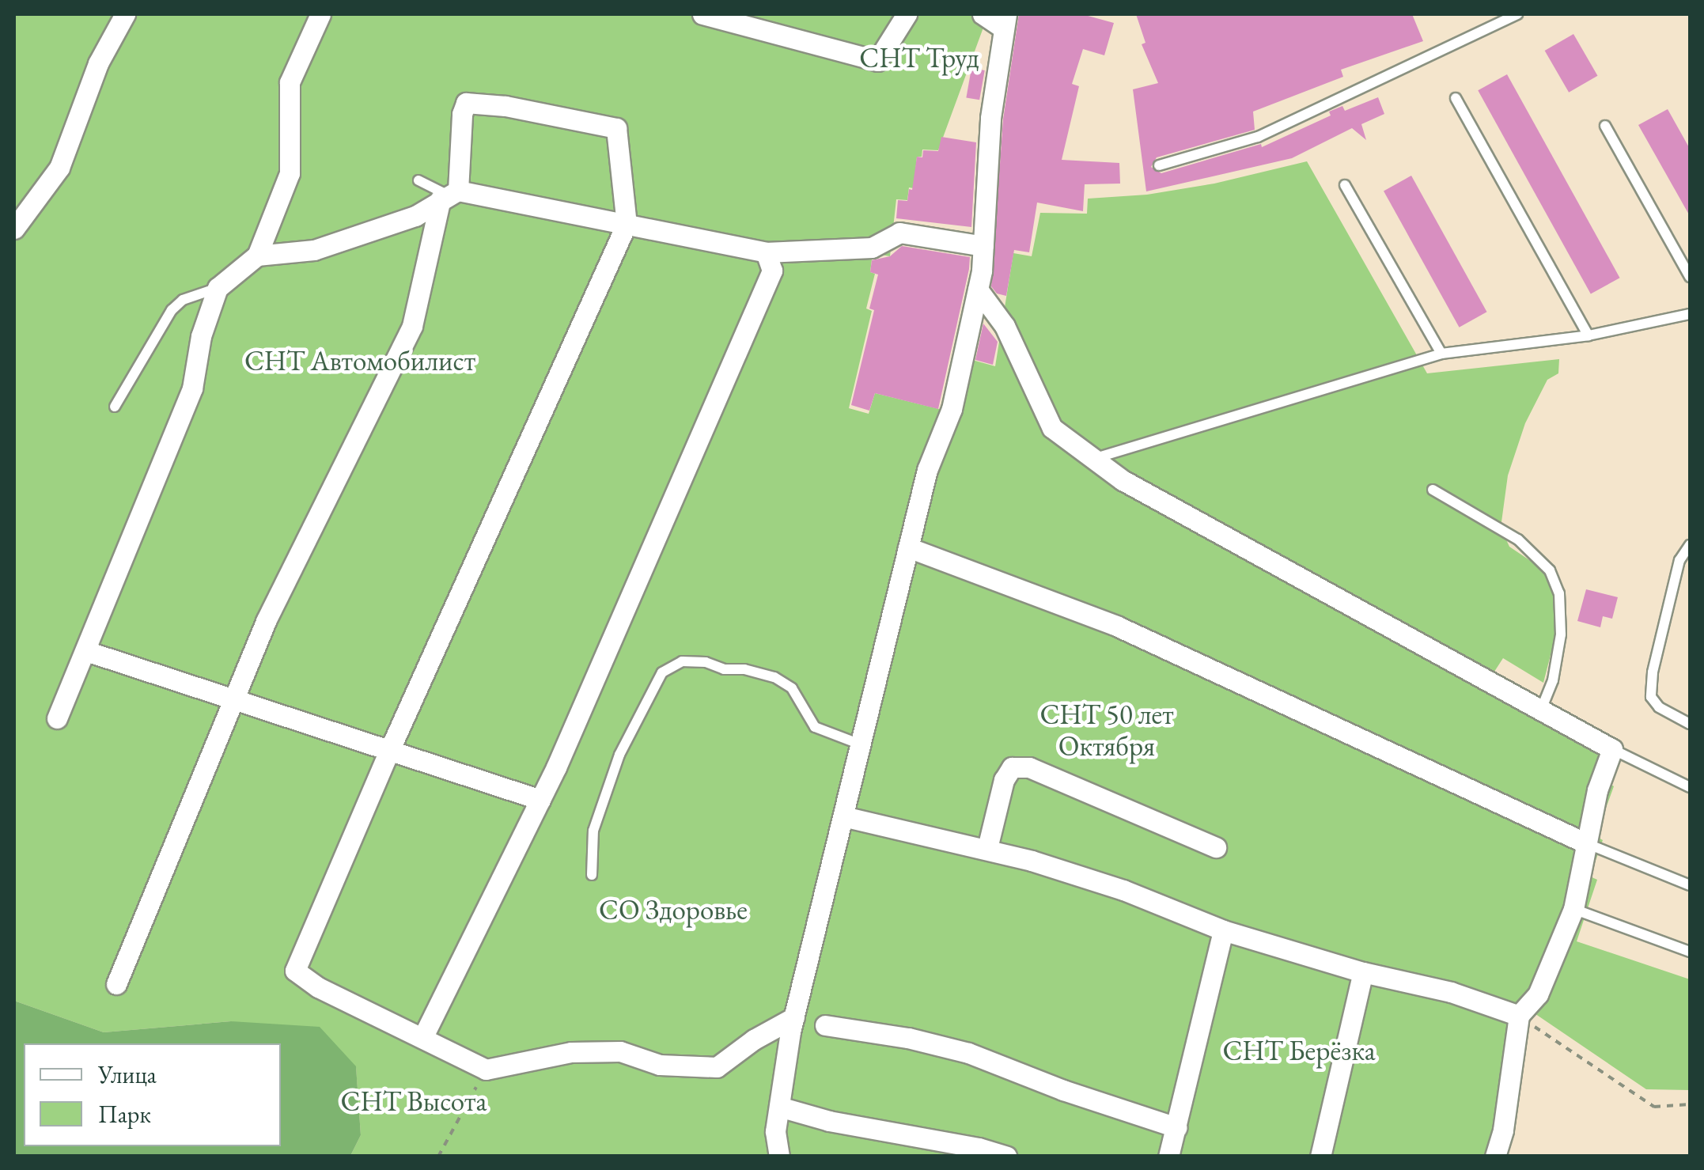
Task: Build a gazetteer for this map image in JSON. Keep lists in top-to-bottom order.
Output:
{
  "parks": [
    "СНТ Труд",
    "СНТ Автомобилист",
    "СНТ 50 лет Октября",
    "СО Здоровье",
    "СНТ Берёзка",
    "СНТ Высота"
  ],
  "legend": ["Улица", "Парк"]
}
